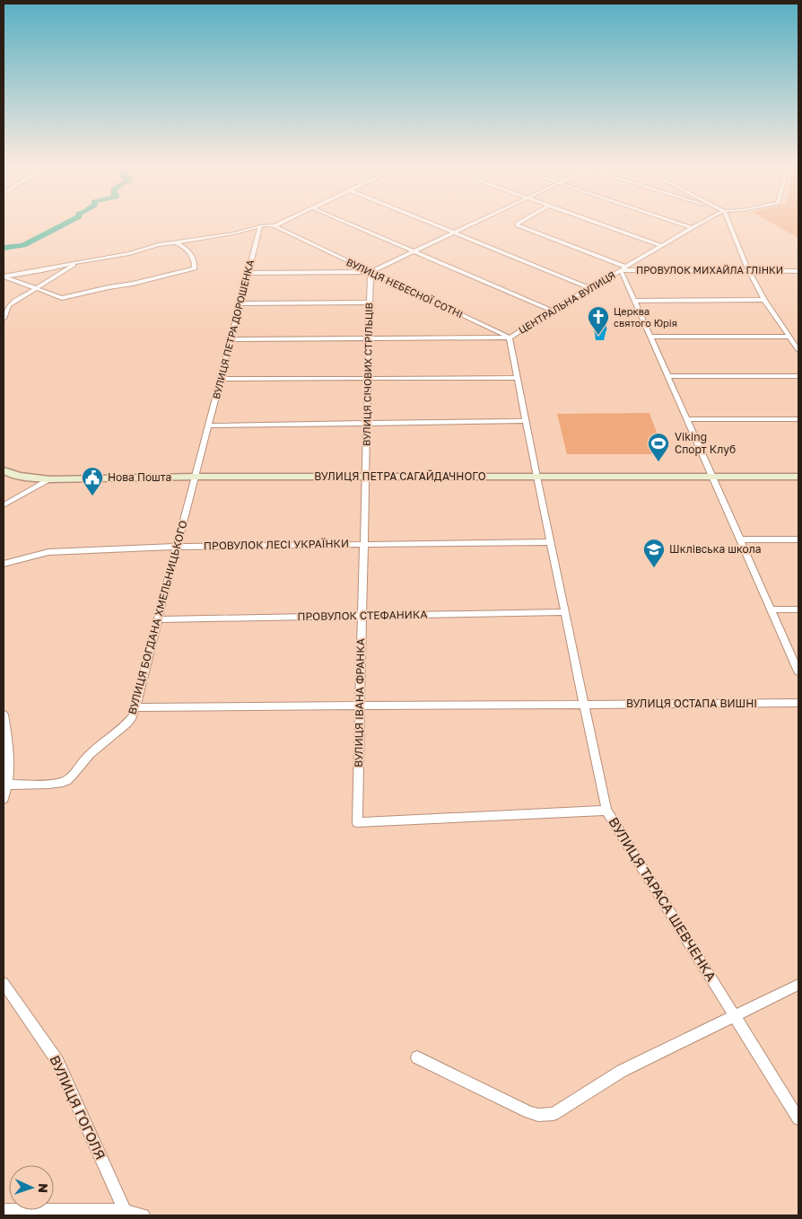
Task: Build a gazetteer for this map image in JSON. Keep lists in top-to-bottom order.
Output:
{
  "streets": {
    "street": [
      "ПРОВУЛОК МИХАЙЛА ГЛІНКИ",
      "ВУЛИЦЯ НЕБЕСНОЇ СОТНІ",
      "ЦЕНТРАЛЬНА ВУЛИЦЯ",
      "ВУЛИЦЯ ПЕТРА ДОРОШЕНКА",
      "ВУЛИЦЯ СІЧОВИХ СТРІЛЬЦІВ",
      "ВУЛИЦЯ ПЕТРА САГАЙДАЧНОГО",
      "ПРОВУЛОК ЛЕСІ УКРАЇНКИ",
      "ПРОВУЛОК СТЕФАНИКА",
      "ВУЛИЦЯ БОГДАНА ХМЕЛЬНИЦЬКОГО",
      "ВУЛИЦЯ ІВАНА ФРАНКА",
      "ВУЛИЦЯ ОСТАПА ВИШНІ",
      "ВУЛИЦЯ ТАРАСА ШЕВЧЕНКА",
      "ВУЛИЦЯ ГОГОЛЯ"
    ]
  },
  "crossings": [
    ["ПРОВУЛОК МИХАЙЛА ГЛІНКИ", "ЦЕНТРАЛЬНА ВУЛИЦЯ"],
    ["ВУЛИЦЯ НЕБЕСНОЇ СОТНІ", "ЦЕНТРАЛЬНА ВУЛИЦЯ"],
    ["ВУЛИЦЯ НЕБЕСНОЇ СОТНІ", "ВУЛИЦЯ СІЧОВИХ СТРІЛЬЦІВ"],
    ["ЦЕНТРАЛЬНА ВУЛИЦЯ", "ВУЛИЦЯ ПЕТРА САГАЙДАЧНОГО"],
    ["ЦЕНТРАЛЬНА ВУЛИЦЯ", "ВУЛИЦЯ ТАРАСА ШЕВЧЕНКА"],
    ["ВУЛИЦЯ ПЕТРА ДОРОШЕНКА", "ВУЛИЦЯ ПЕТРА САГАЙДАЧНОГО"],
    ["ВУЛИЦЯ ПЕТРА ДОРОШЕНКА", "ВУЛИЦЯ БОГДАНА ХМЕЛЬНИЦЬКОГО"],
    ["ВУЛИЦЯ СІЧОВИХ СТРІЛЬЦІВ", "ВУЛИЦЯ ПЕТРА САГАЙДАЧНОГО"],
    ["ВУЛИЦЯ СІЧОВИХ СТРІЛЬЦІВ", "ВУЛИЦЯ ІВАНА ФРАНКА"],
    ["ВУЛИЦЯ ПЕТРА САГАЙДАЧНОГО", "ВУЛИЦЯ БОГДАНА ХМЕЛЬНИЦЬКОГО"],
    ["ВУЛИЦЯ ПЕТРА САГАЙДАЧНОГО", "ВУЛИЦЯ ІВАНА ФРАНКА"],
    ["ВУЛИЦЯ ПЕТРА САГАЙДАЧНОГО", "ВУЛИЦЯ ТАРАСА ШЕВЧЕНКА"],
    ["ПРОВУЛОК ЛЕСІ УКРАЇНКИ", "ВУЛИЦЯ БОГДАНА ХМЕЛЬНИЦЬКОГО"],
    ["ПРОВУЛОК ЛЕСІ УКРАЇНКИ", "ВУЛИЦЯ ІВАНА ФРАНКА"],
    ["ПРОВУЛОК ЛЕСІ УКРАЇНКИ", "ВУЛИЦЯ ТАРАСА ШЕВЧЕНКА"],
    ["ПРОВУЛОК СТЕФАНИКА", "ВУЛИЦЯ БОГДАНА ХМЕЛЬНИЦЬКОГО"],
    ["ПРОВУЛОК СТЕФАНИКА", "ВУЛИЦЯ ІВАНА ФРАНКА"],
    ["ПРОВУЛОК СТЕФАНИКА", "ВУЛИЦЯ ТАРАСА ШЕВЧЕНКА"],
    ["ВУЛИЦЯ БОГДАНА ХМЕЛЬНИЦЬКОГО", "ВУЛИЦЯ ОСТАПА ВИШНІ"],
    ["ВУЛИЦЯ ІВАНА ФРАНКА", "ВУЛИЦЯ ОСТАПА ВИШНІ"],
    ["ВУЛИЦЯ ОСТАПА ВИШНІ", "ВУЛИЦЯ ТАРАСА ШЕВЧЕНКА"]
  ],
  "places": {
    "church": ["Церква святого Юрія"],
    "sports": ["Viking Спорт Клуб"],
    "public building": ["Нова Пошта"],
    "school or university": ["Шклівська школа"]
  },
  "north": "right"
}
